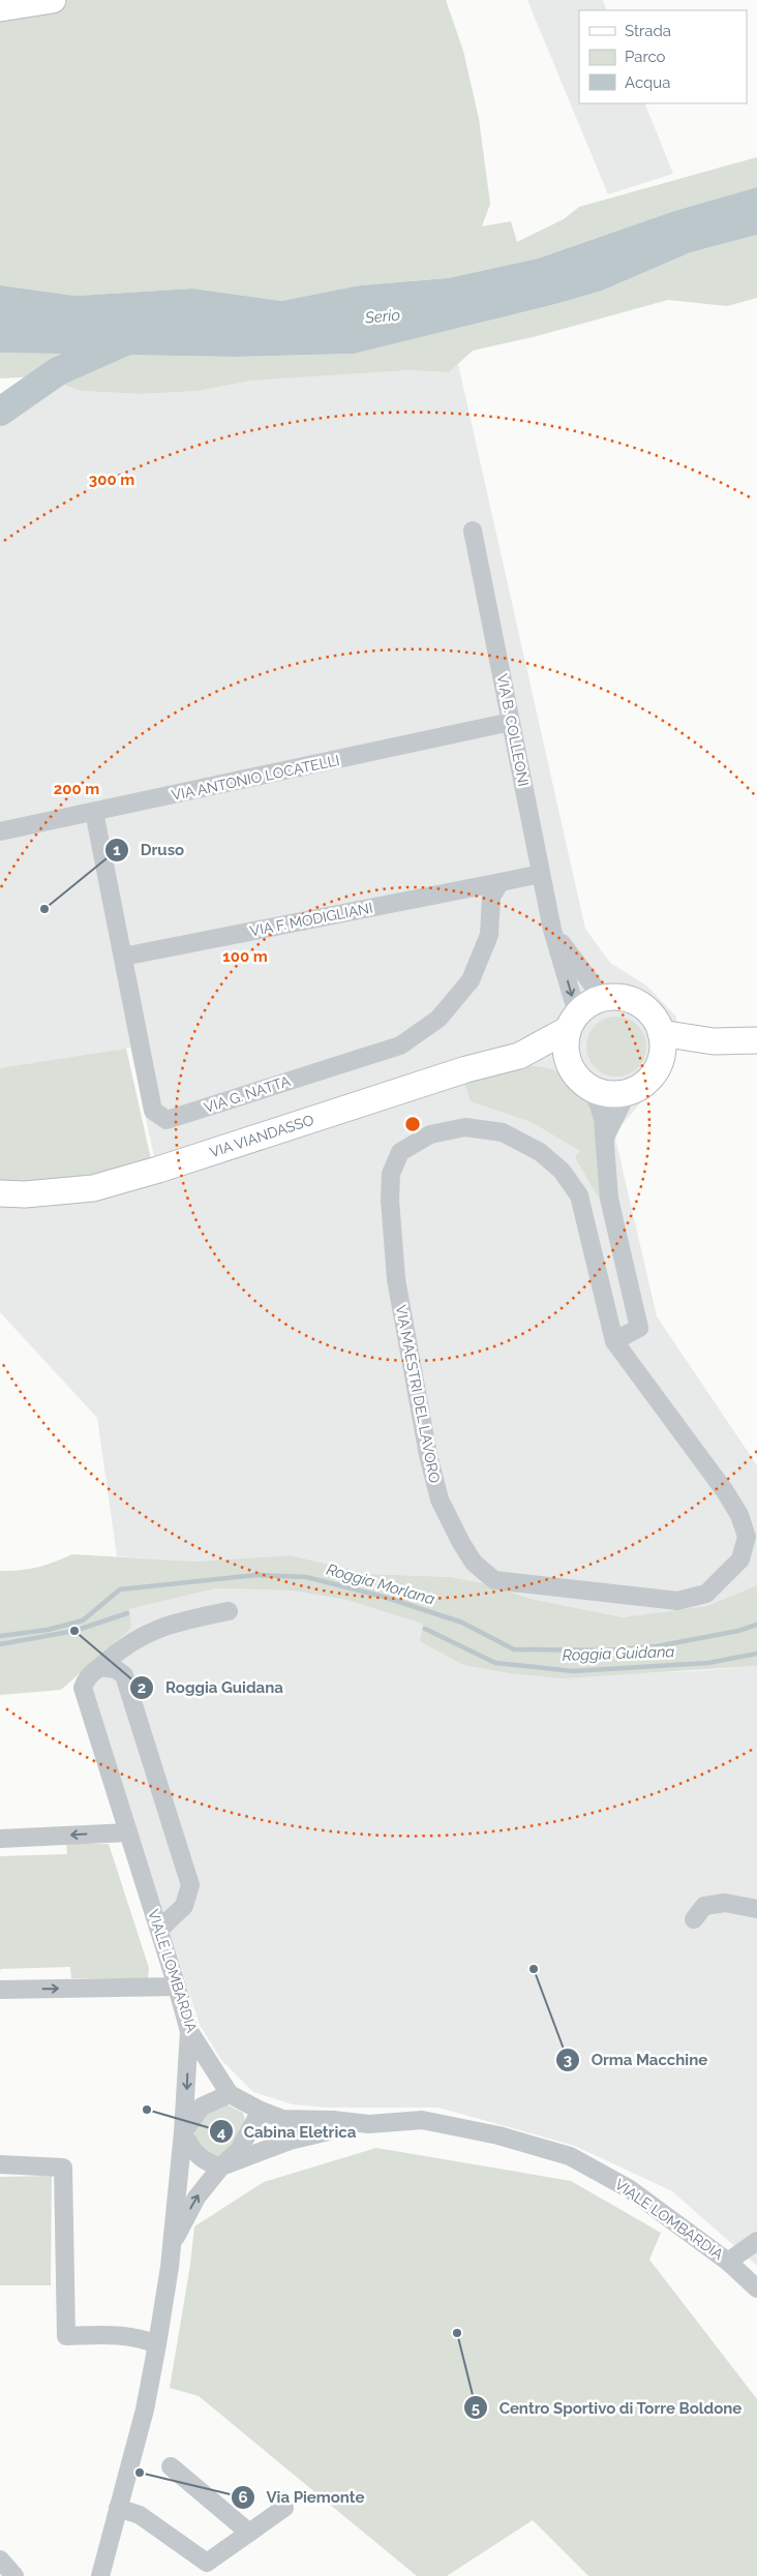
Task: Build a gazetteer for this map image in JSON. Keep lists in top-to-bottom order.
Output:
{
  "streets": {
    "street": [
      "VIA B. COLLEONI",
      "VIA ANTONIO LOCATELLI",
      "VIA F. MODIGLIANI",
      "VIA G. NATTA",
      "VIA VIANDASSO",
      "VIA MAESTRI DEL LAVORO",
      "VIALE LOMBARDIA"
    ]
  },
  "crossings": [
    ["VIA B. COLLEONI", "VIA ANTONIO LOCATELLI"],
    ["VIA B. COLLEONI", "VIA VIANDASSO"],
    ["VIA ANTONIO LOCATELLI", "VIA G. NATTA"],
    ["VIA F. MODIGLIANI", "VIA G. NATTA"]
  ],
  "water": ["Serio", "Roggia Morlana", "Roggia Guidana"],
  "places": [
    "Druso",
    "Roggia Guidana",
    "Orma Macchine",
    "Cabina Eletrica",
    "Centro Sportivo di Torre Boldone",
    "Via Piemonte"
  ],
  "legend": ["Strada", "Parco", "Acqua"],
  "rings": ["300 m", "200 m", "100 m"]
}
